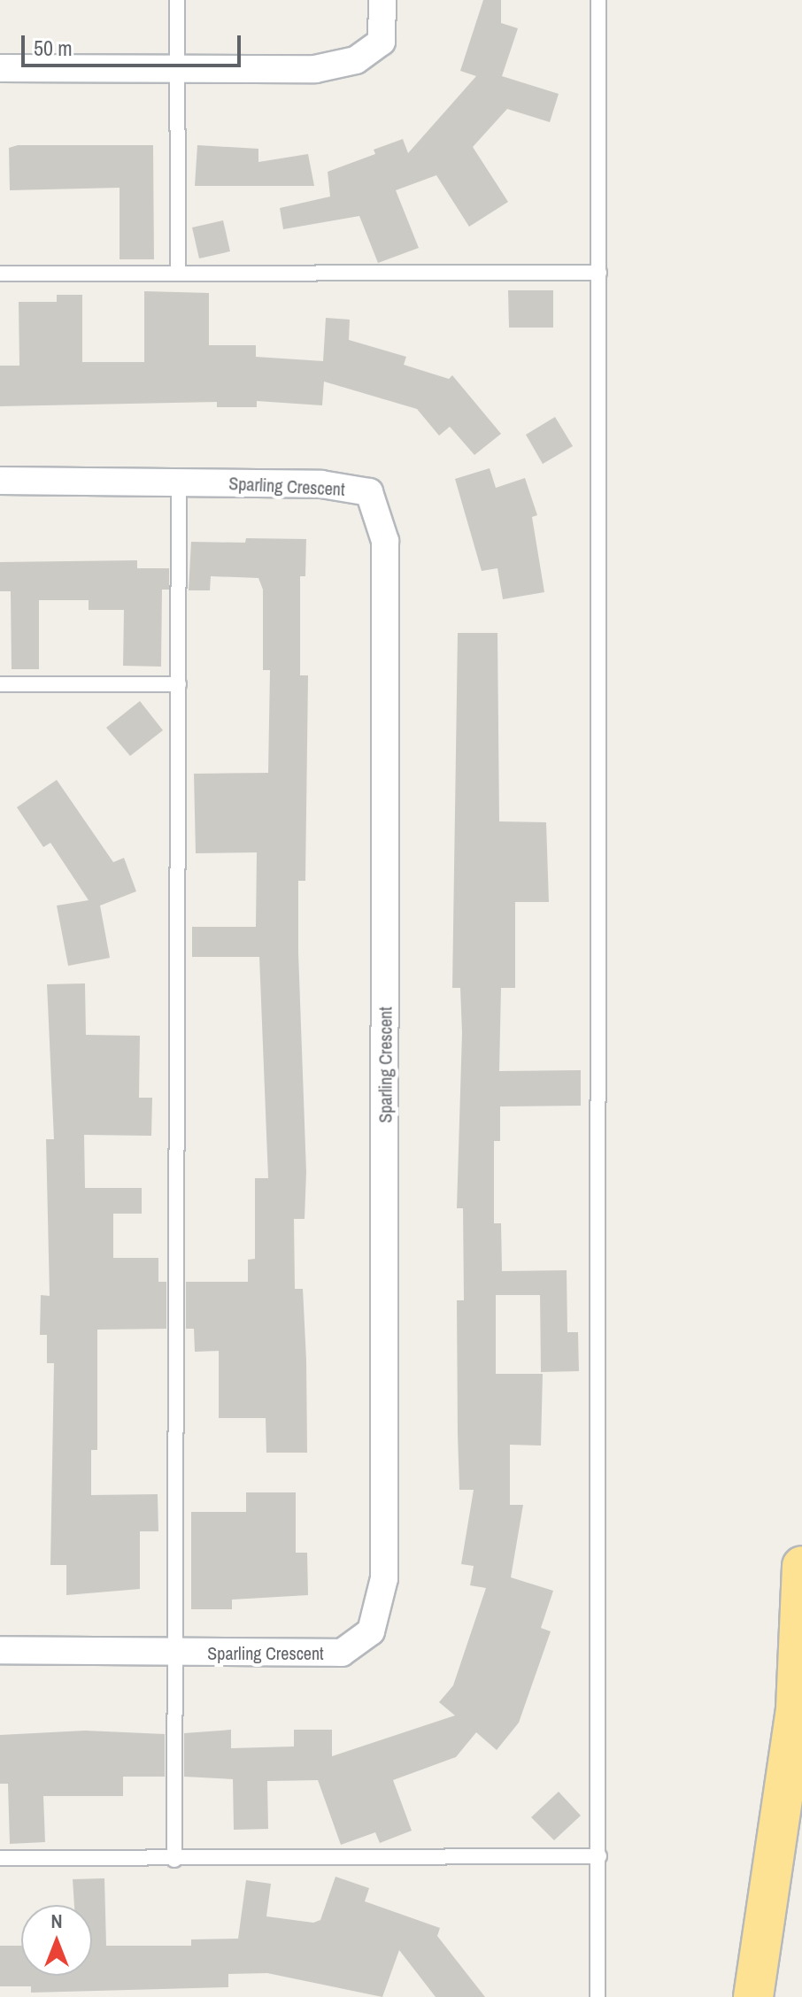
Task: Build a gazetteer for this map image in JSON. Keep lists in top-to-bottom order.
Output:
{
  "streets": {
    "street": ["Sparling Crescent"]
  },
  "scale_bar": "50 m",
  "north": "top"
}
